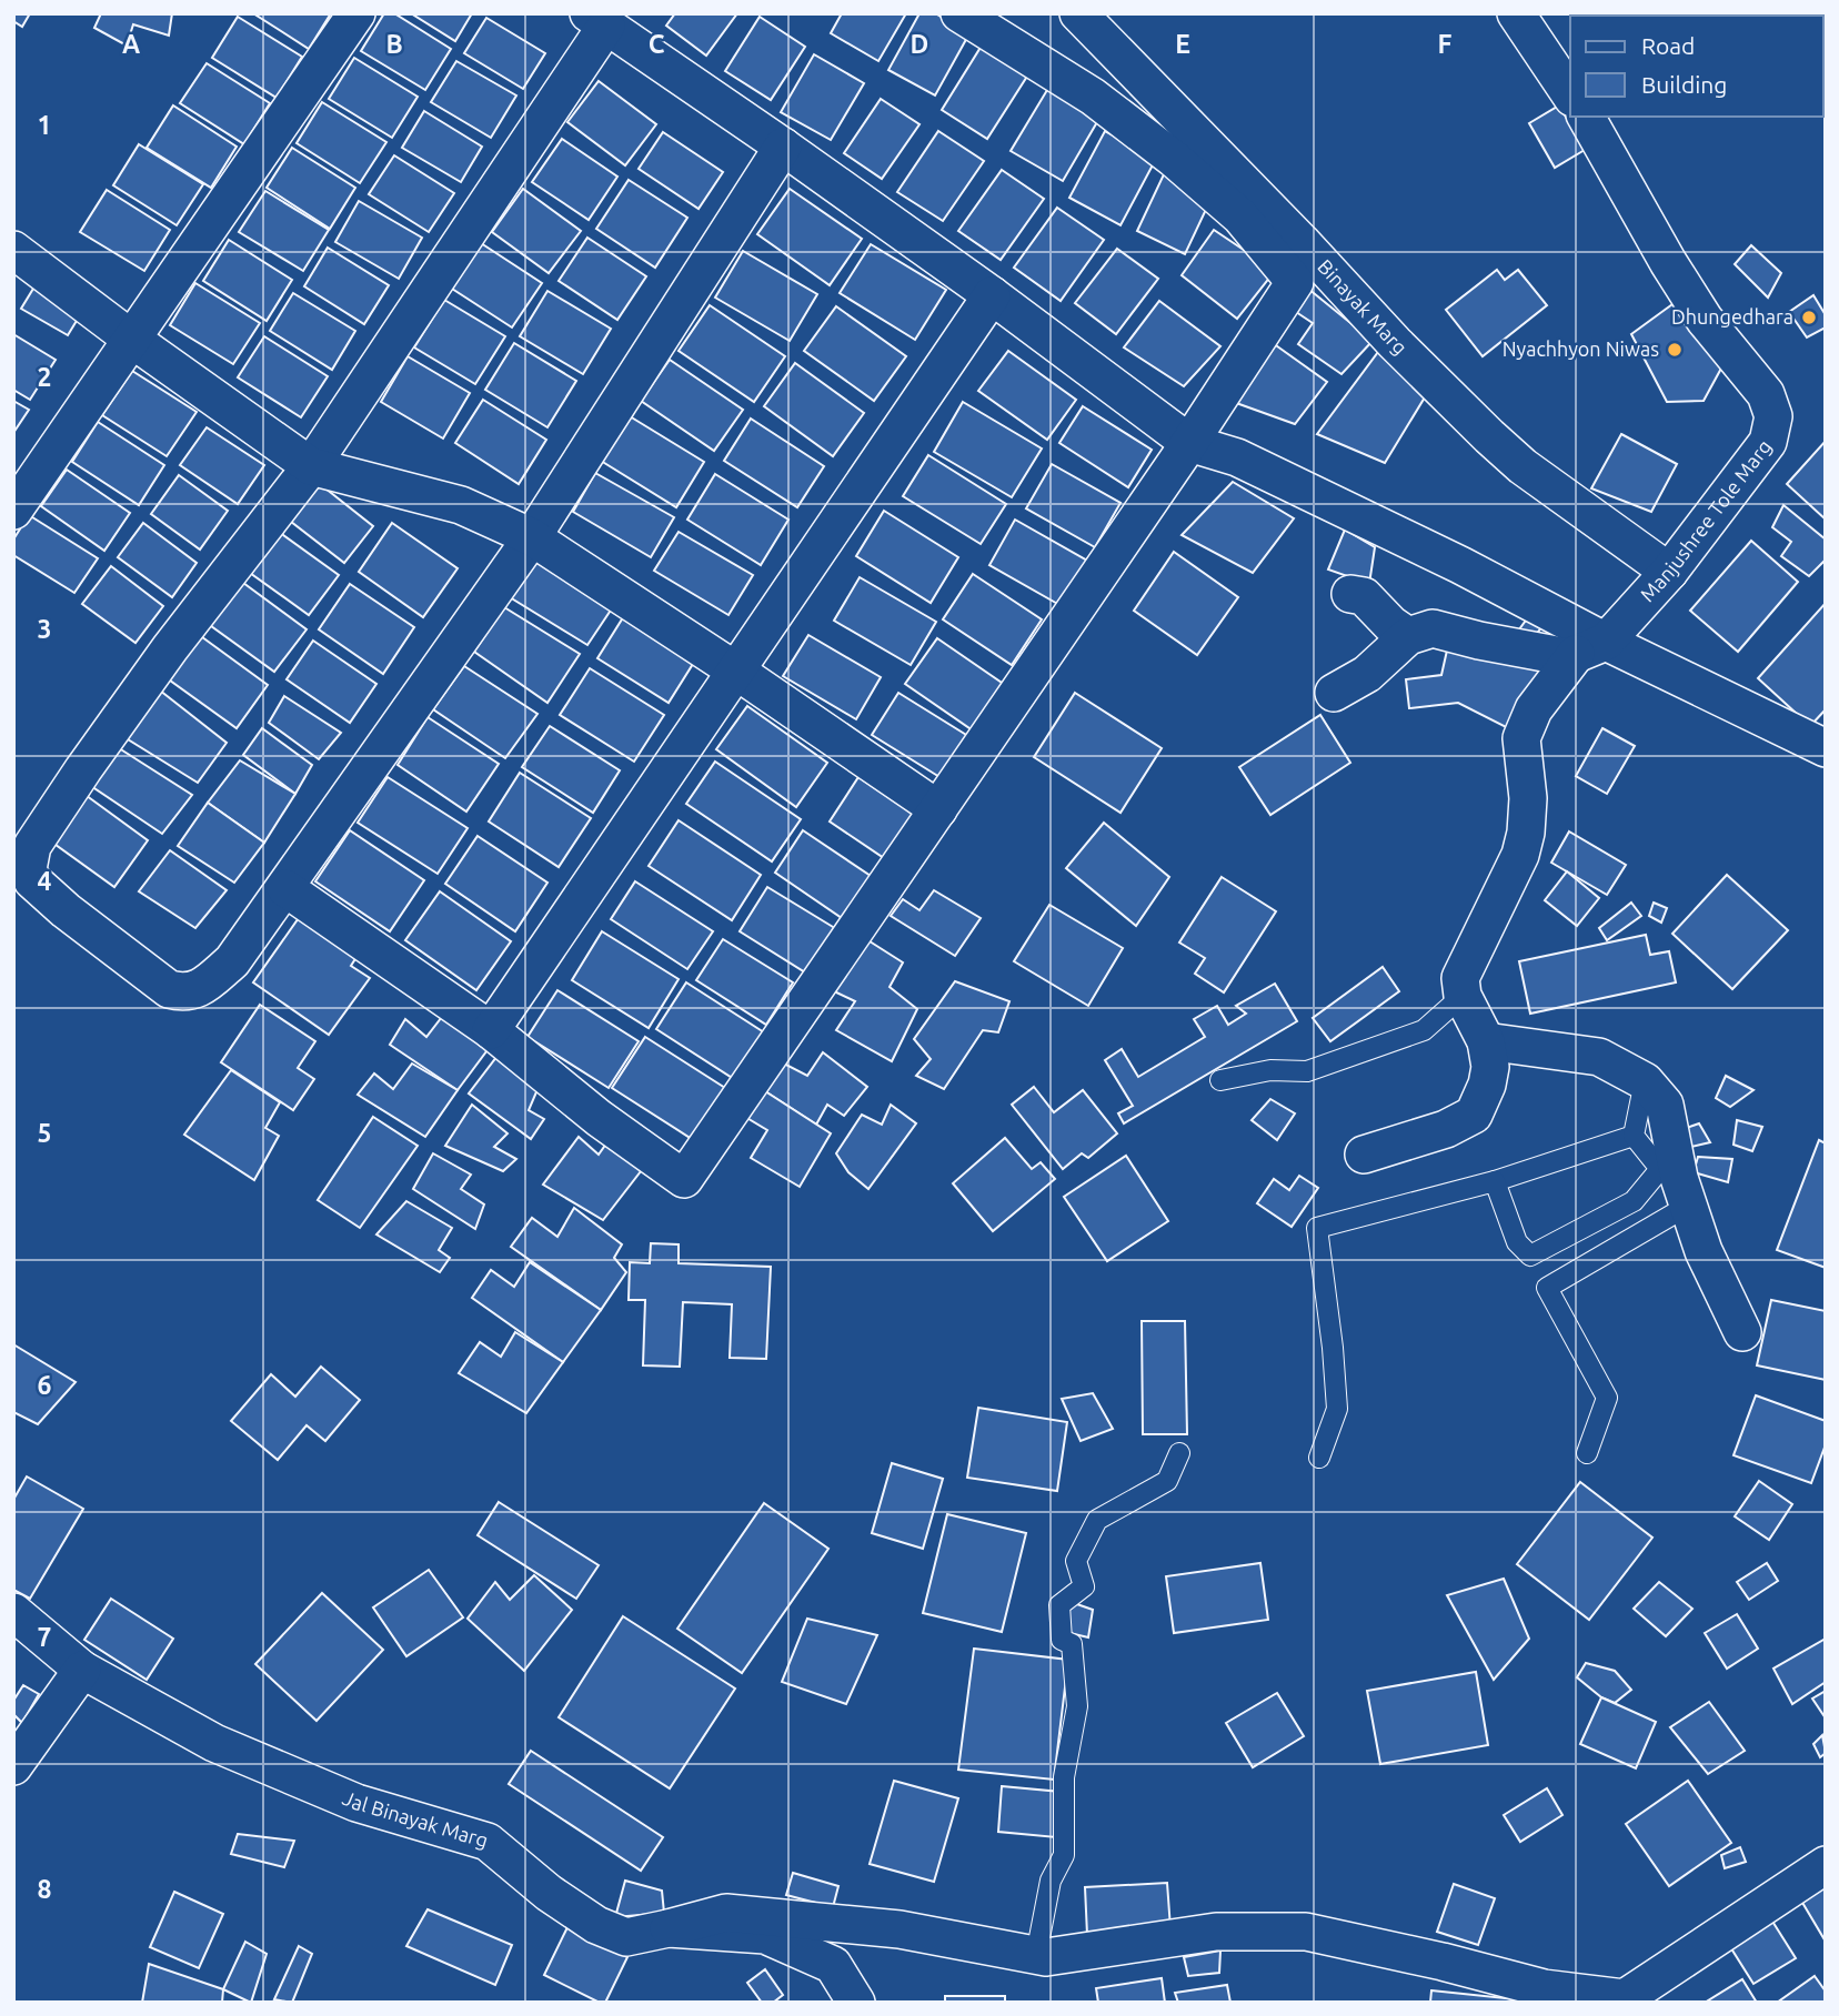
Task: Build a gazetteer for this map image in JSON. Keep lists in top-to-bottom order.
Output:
{
  "streets": {
    "street": ["Binayak Marg", "Manjushree Tole Marg", "Jal Binayak Marg"]
  },
  "crossings": [
    ["Binayak Marg", "Manjushree Tole Marg"]
  ],
  "places": ["Dhungedhara", "Nyachhyon Niwas"],
  "legend": ["Road", "Building"],
  "grid": {
    "columns": [
      "A",
      "B",
      "C",
      "D",
      "E",
      "F"
    ],
    "rows": [
      "1",
      "2",
      "3",
      "4",
      "5",
      "6",
      "7",
      "8"
    ]
  }
}
